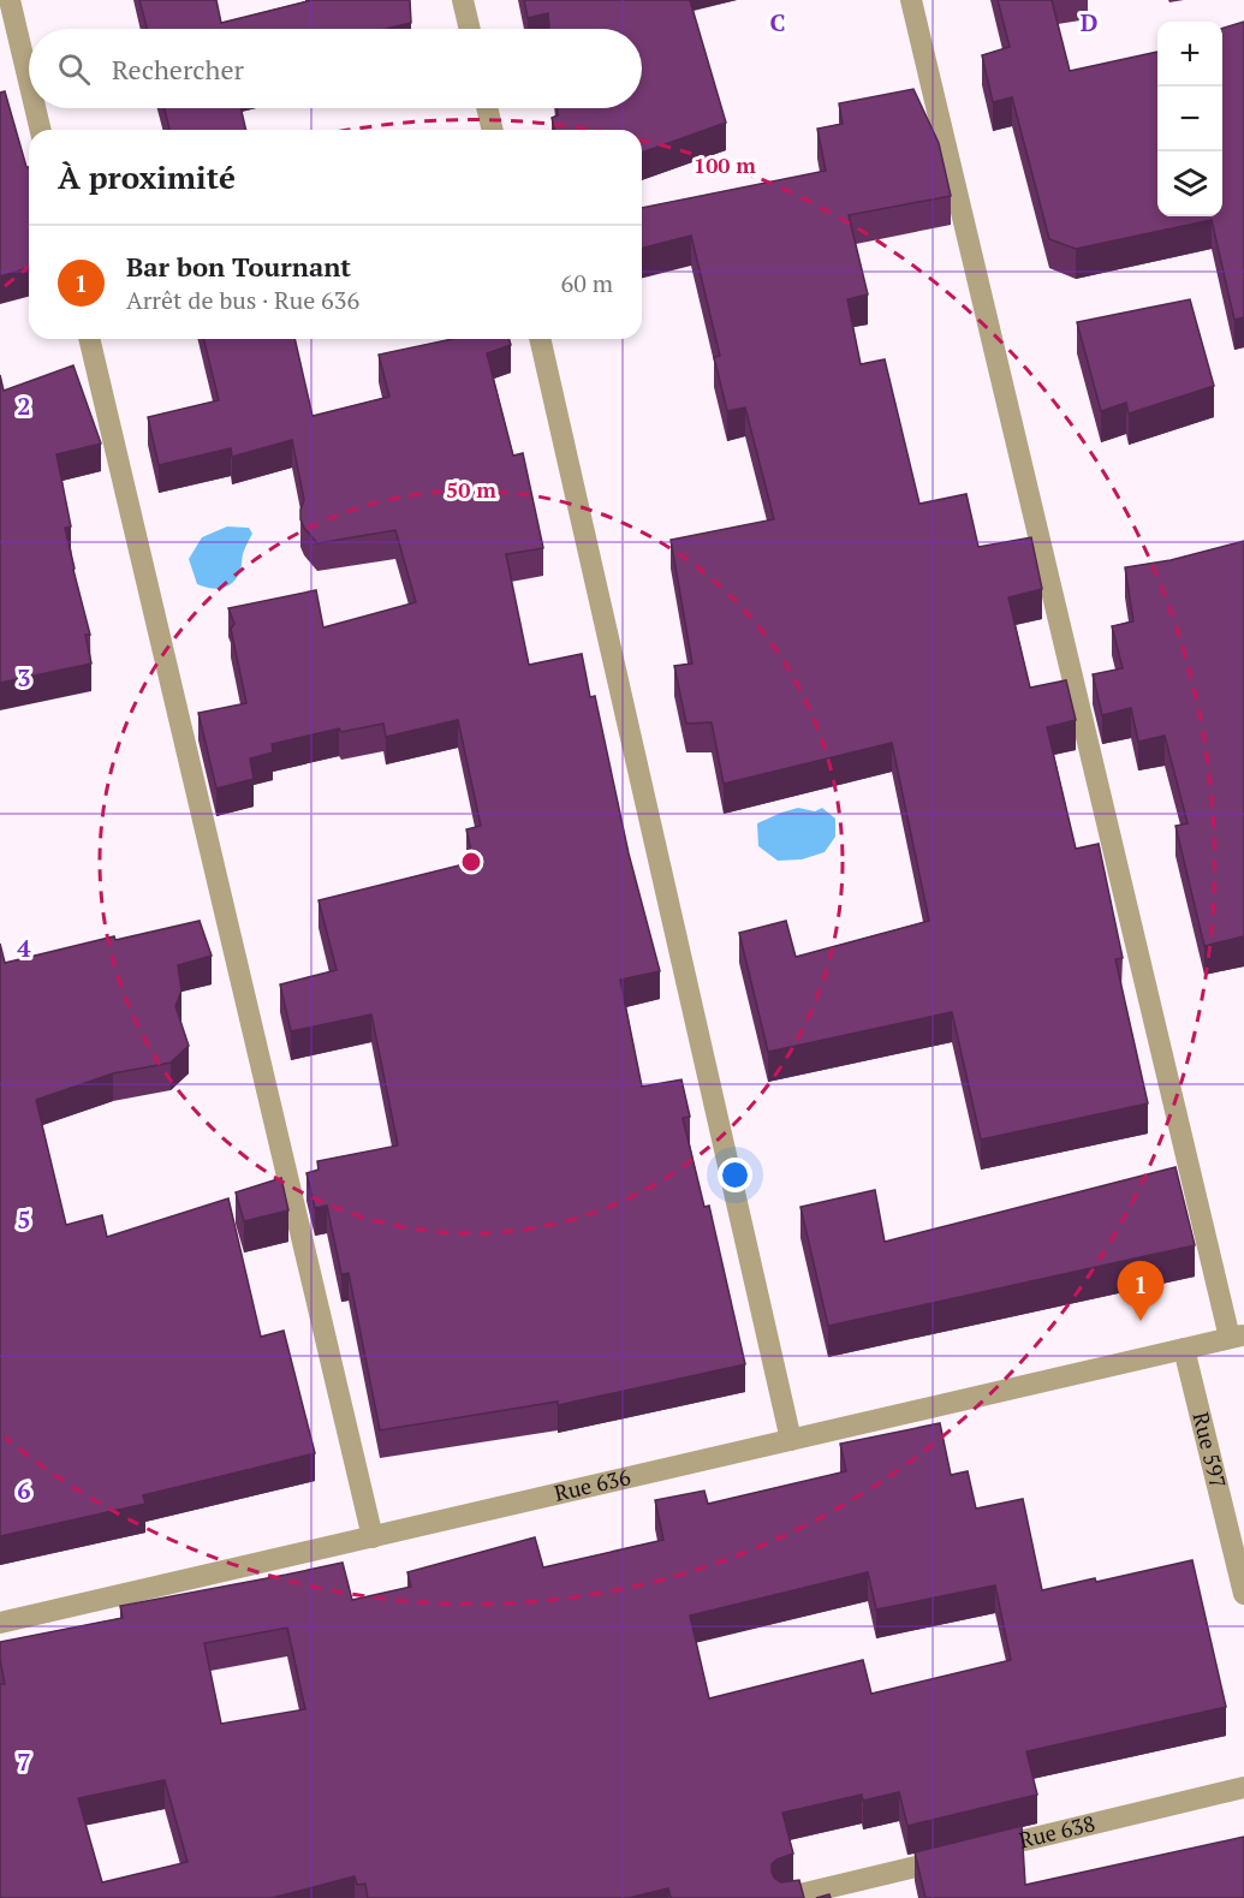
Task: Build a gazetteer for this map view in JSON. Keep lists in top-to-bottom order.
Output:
{
  "streets": {
    "street": ["Rue 597", "Rue 636", "Rue 638"]
  },
  "crossings": [
    ["Rue 597", "Rue 636"]
  ],
  "page": {
    "map_buttons": ["+", "−"],
    "search": "Rechercher",
    "heading": "À proximité",
    "list": [
      {
        "mark": "1",
        "name": "Bar bon Tournant",
        "note": "Arrêt de bus · Rue 636",
        "value": "60 m"
      }
    ],
    "pins": "1"
  },
  "grid": {
    "columns": ["C", "D"],
    "rows": [
      "2",
      "3",
      "4",
      "5",
      "6",
      "7"
    ]
  },
  "rings": ["100 m", "50 m"]
}
